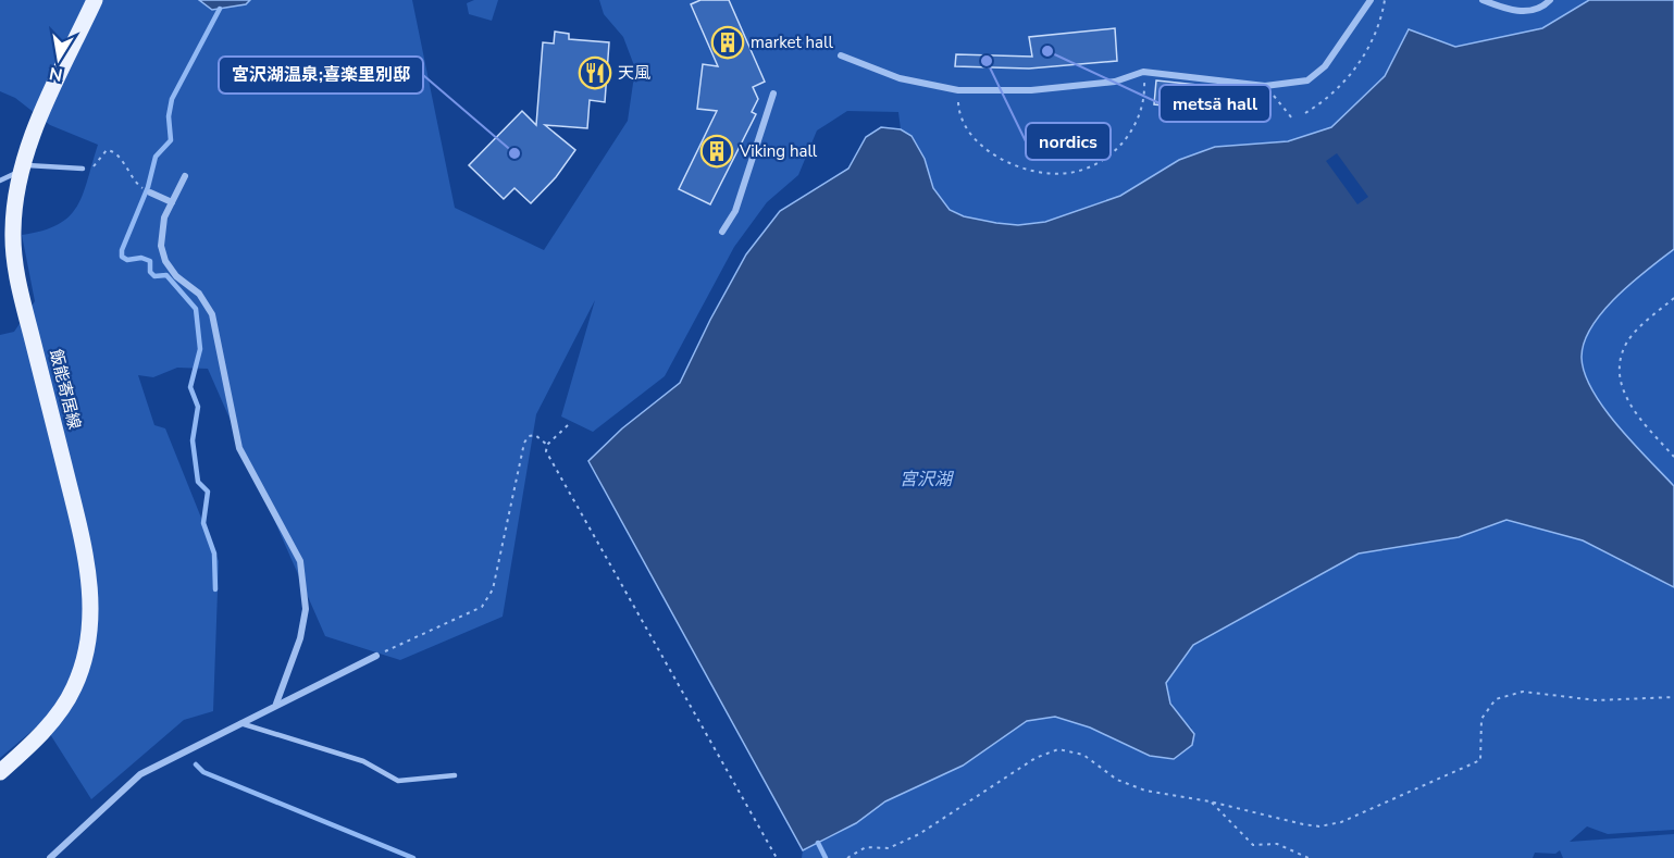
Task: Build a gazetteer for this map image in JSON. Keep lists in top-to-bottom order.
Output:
{
  "streets": {
    "main road": ["飯能寄居線"]
  },
  "water": ["宮沢湖"],
  "places": {
    "building": ["market hall", "Viking hall"],
    "other": ["metsä hall", "nordics", "宮沢湖温泉;喜楽里別邸"],
    "restaurant": ["天風"]
  },
  "north": "bottom"
}
